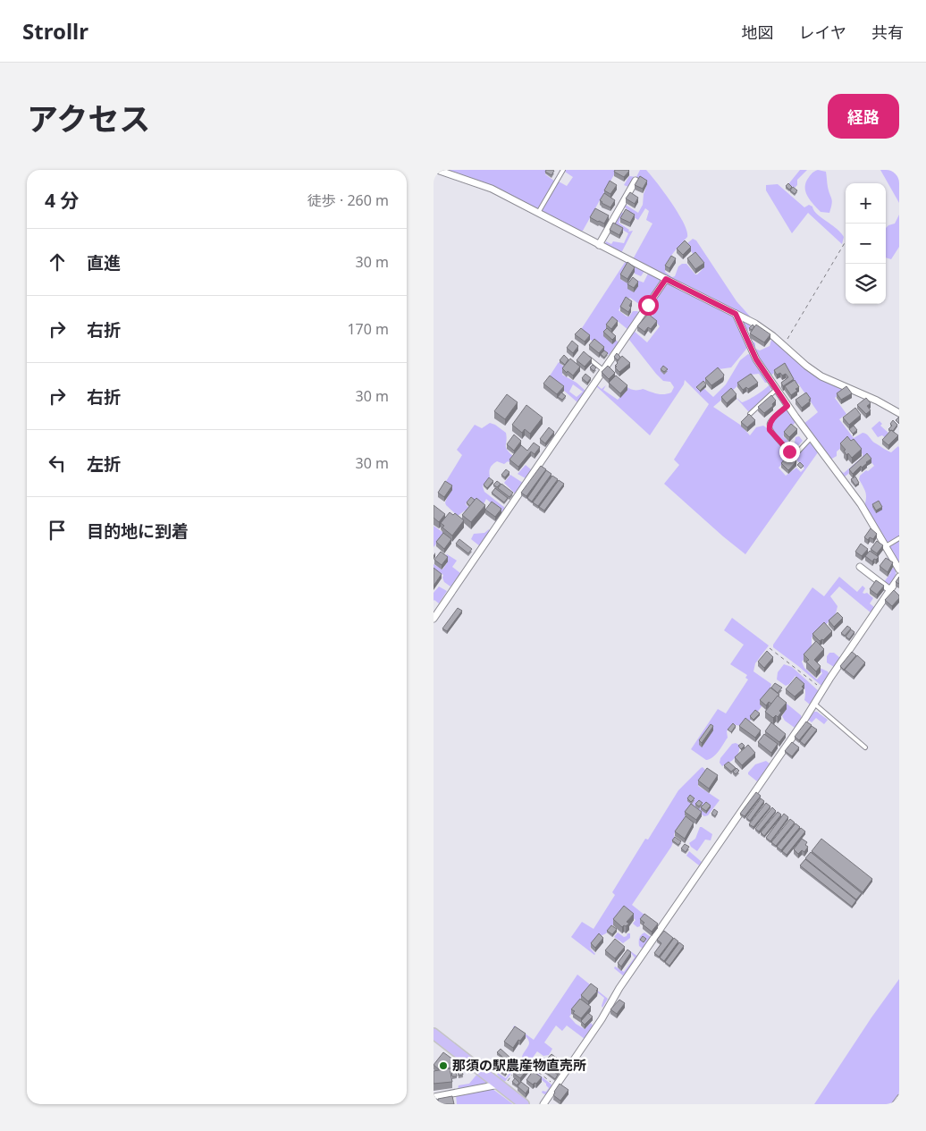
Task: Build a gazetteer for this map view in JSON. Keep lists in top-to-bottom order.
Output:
{
  "places": ["那須の駅農産物直売所"],
  "page": {
    "header": "Strollr",
    "nav": ["地図", "レイヤ", "共有"],
    "title": "アクセス",
    "buttons": "経路",
    "heading": ["4 分", "徒歩 · 260 m"],
    "map_buttons": ["+", "−"],
    "list": [
      ["直進", "30 m"],
      ["右折", "170 m"],
      ["右折", "30 m"],
      ["左折", "30 m"],
      "目的地に到着"
    ]
  }
}
